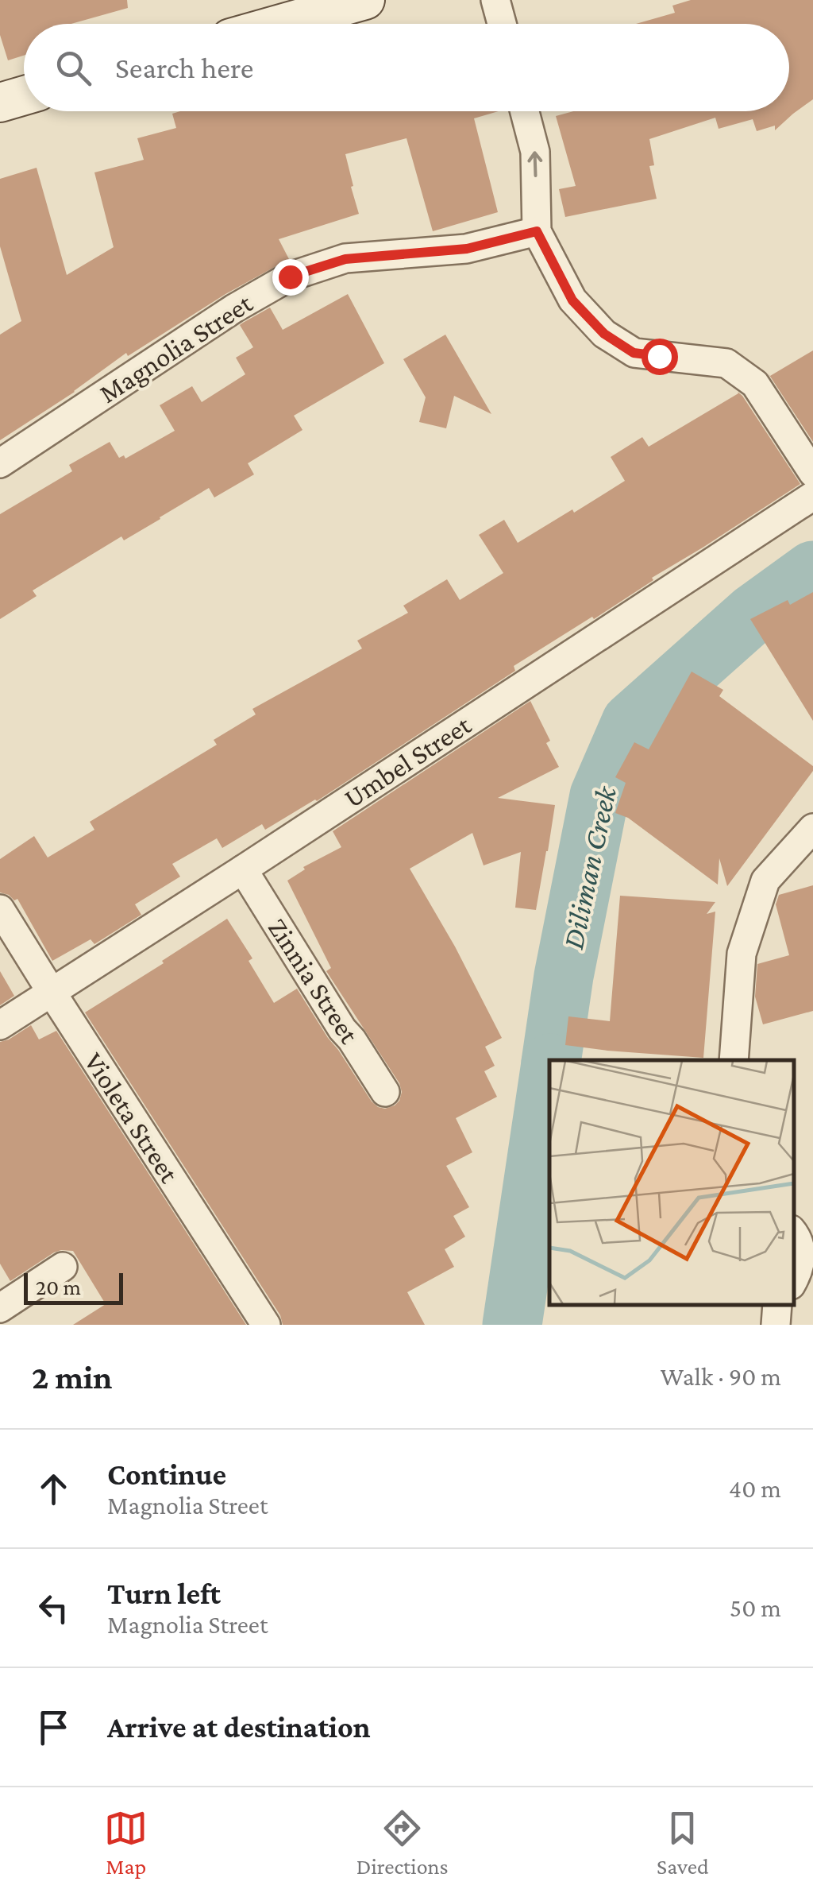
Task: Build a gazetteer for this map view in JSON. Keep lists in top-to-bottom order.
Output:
{
  "streets": {
    "street": [
      "Magnolia Street",
      "Umbel Street",
      "Zinnia Street",
      "Violeta Street"
    ]
  },
  "crossings": [
    ["Umbel Street", "Zinnia Street"],
    ["Umbel Street", "Violeta Street"]
  ],
  "water": ["Diliman Creek"],
  "scale_bar": "20 m",
  "page": {
    "search": "Search here",
    "scale": "20 m",
    "heading": ["2 min", "Walk · 90 m"],
    "list": [
      ["Continue", "Magnolia Street", "40 m"],
      ["Turn left", "Magnolia Street", "50 m"],
      "Arrive at destination"
    ],
    "nav": ["Map", "Directions", "Saved"]
  }
}
